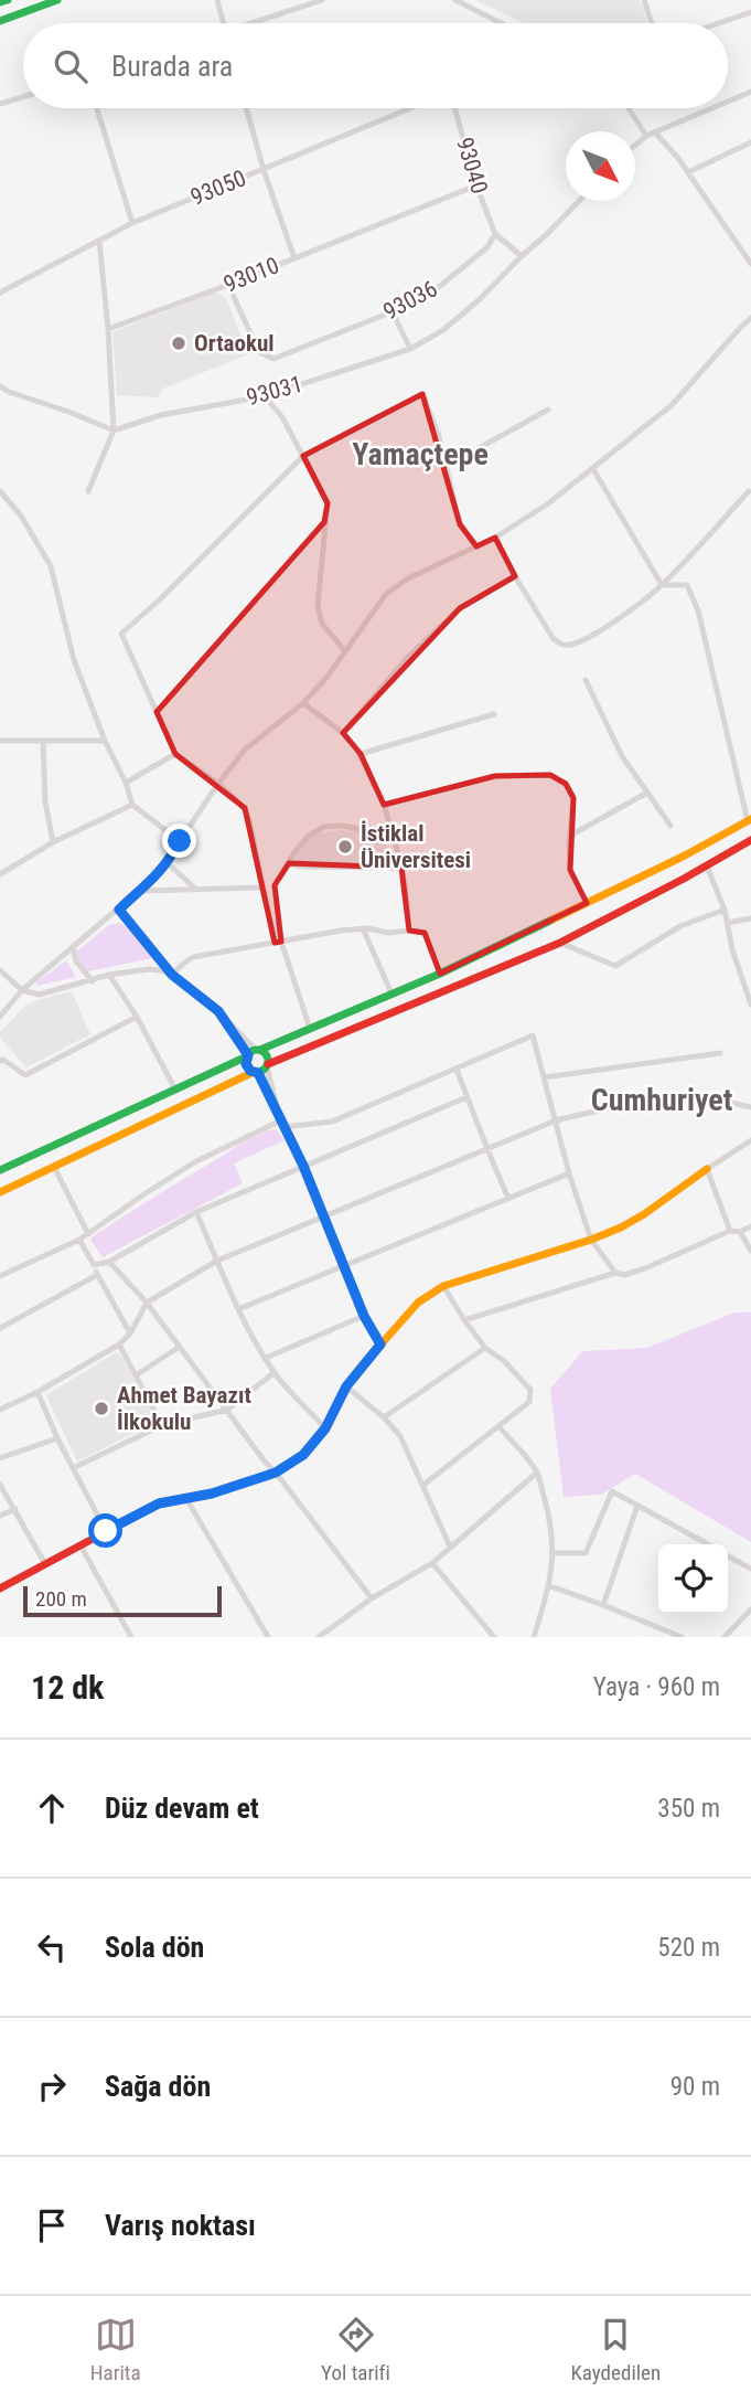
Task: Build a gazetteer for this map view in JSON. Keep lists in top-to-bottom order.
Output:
{
  "streets": {
    "street": [
      "93040",
      "93050",
      "93010",
      "93036",
      "93031"
    ]
  },
  "crossings": [
    ["93040", "93010"],
    ["93040", "93036"],
    ["93010", "93036"]
  ],
  "districts": ["Yamaçtepe", "Cumhuriyet"],
  "places": ["Ortaokul", "İstiklal Üniversitesi", "Ahmet Bayazıt İlkokulu"],
  "scale_bar": "200 m",
  "north": "bottom right",
  "page": {
    "search": "Burada ara",
    "scale": "200 m",
    "heading": ["12 dk", "Yaya · 960 m"],
    "list": [
      ["Düz devam et", "350 m"],
      ["Sola dön", "520 m"],
      ["Sağa dön", "90 m"],
      "Varış noktası"
    ],
    "nav": ["Harita", "Yol tarifi", "Kaydedilen"]
  }
}
